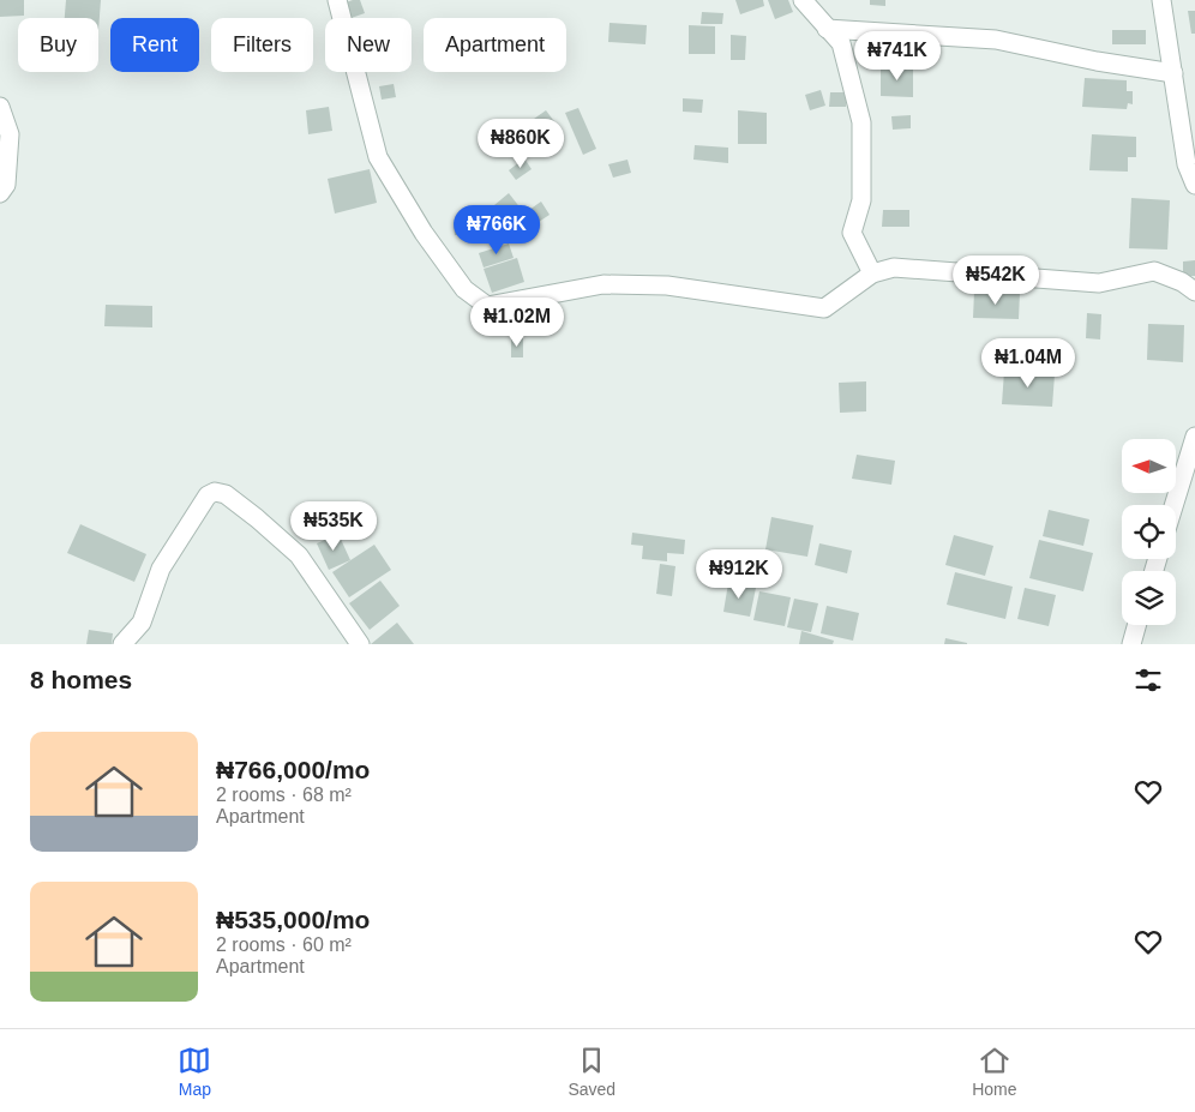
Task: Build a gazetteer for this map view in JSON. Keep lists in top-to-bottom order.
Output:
{
  "north": "left",
  "page": {
    "chip": [
      "Buy",
      "Rent",
      "Filters",
      "New",
      "Apartment"
    ],
    "price": [
      "₦741K",
      "₦860K",
      "₦766K",
      "₦542K",
      "₦1.02M",
      "₦1.04M",
      "₦535K",
      "₦912K"
    ],
    "heading": "8 homes",
    "list": [
      {
        "name": "₦766,000/mo",
        "note": "2 rooms · 68 m² · Apartment"
      },
      {
        "name": "₦535,000/mo",
        "note": "2 rooms · 60 m² · Apartment"
      }
    ],
    "tabs": ["Map", "Saved", "Home"]
  }
}
